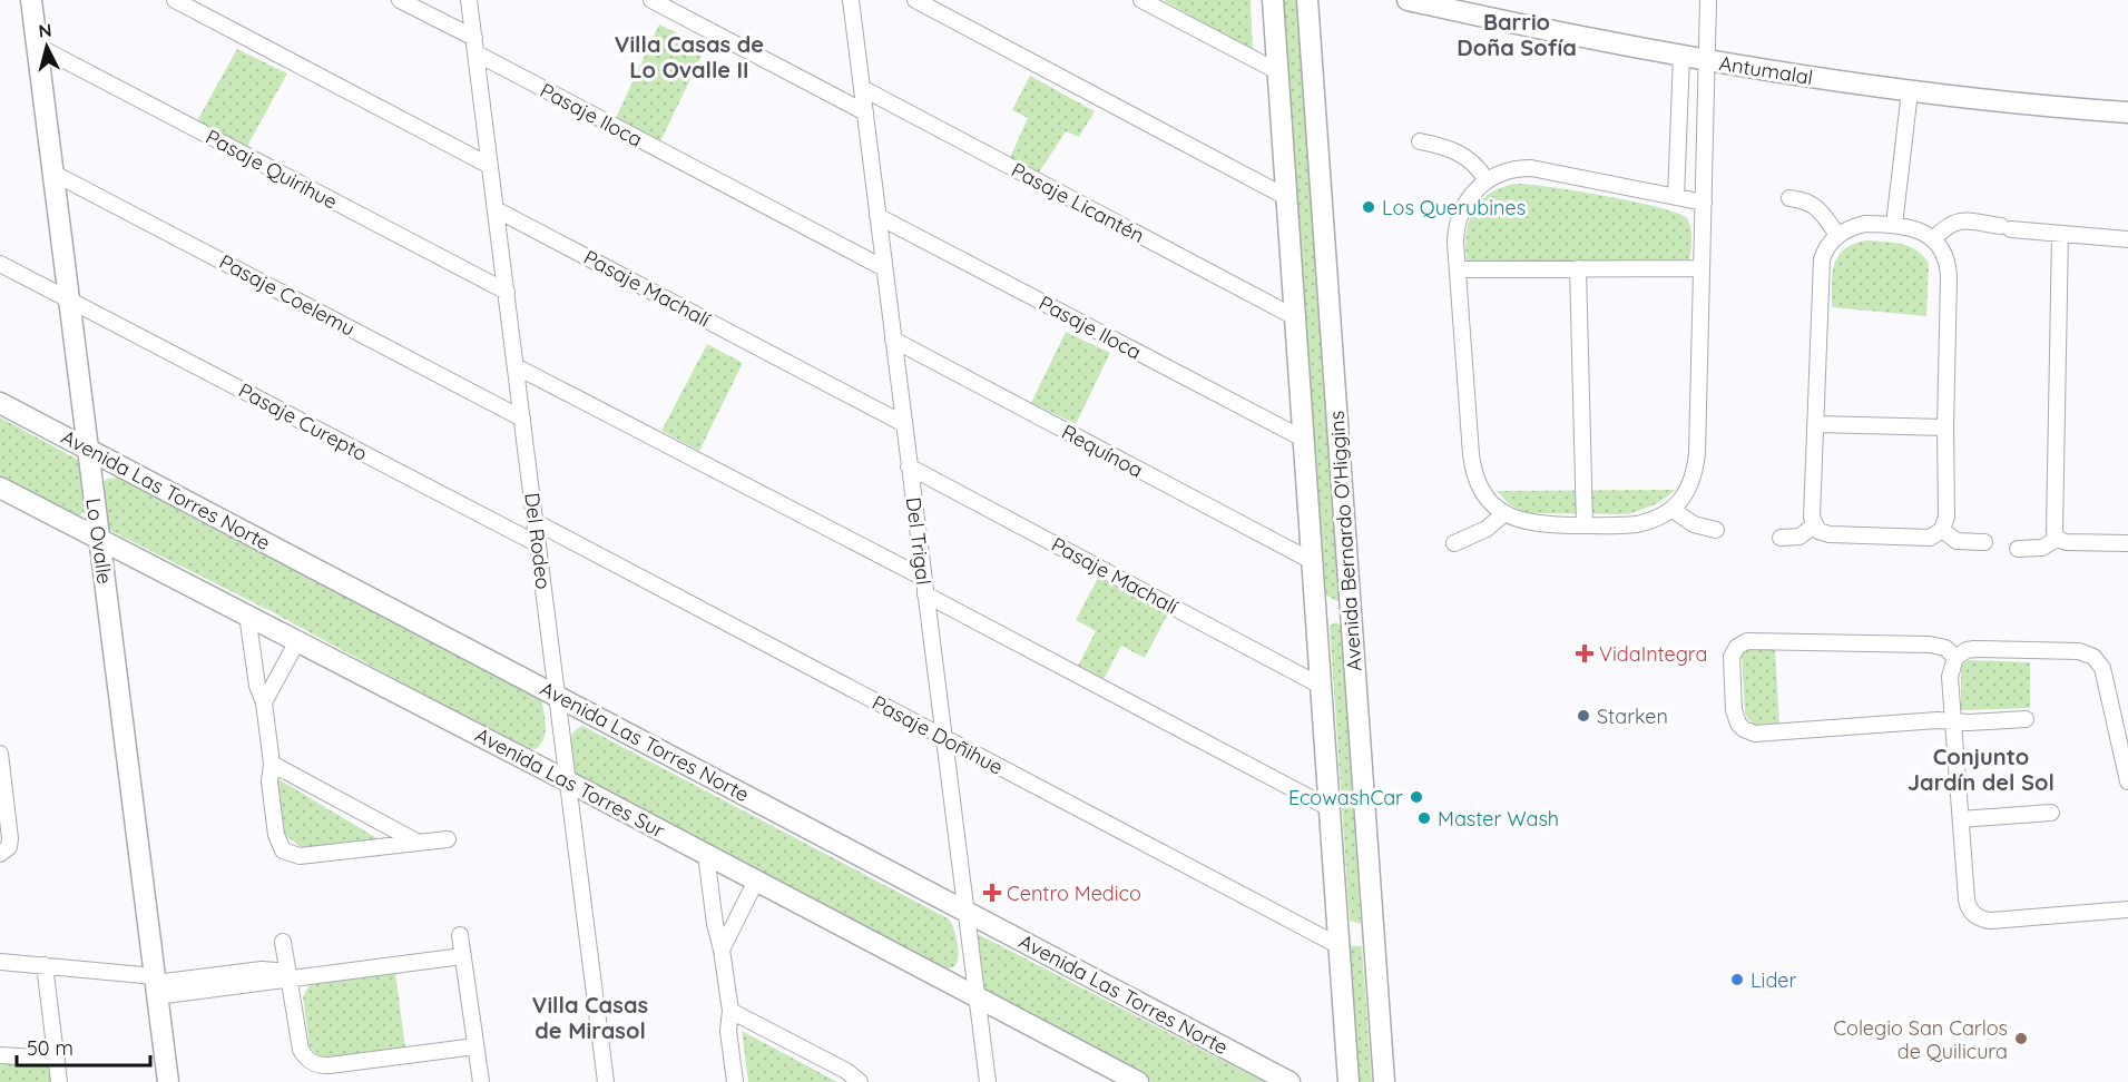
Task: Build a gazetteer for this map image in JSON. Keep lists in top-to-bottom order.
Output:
{
  "streets": {
    "street": [
      "Antumalal",
      "Pasaje Iloca",
      "Pasaje Quirihue",
      "Pasaje Licantén",
      "Pasaje Machalí",
      "Pasaje Coelemu",
      "Pasaje Curepto",
      "Requínoa",
      "Avenida Las Torres Norte",
      "Lo Ovalle",
      "Del Rodeo",
      "Del Trigal",
      "Avenida Bernardo O'Higgins",
      "Pasaje Doñihue",
      "Avenida Las Torres Sur"
    ]
  },
  "crossings": [
    ["Pasaje Iloca", "Del Rodeo"],
    ["Pasaje Iloca", "Del Trigal"],
    ["Pasaje Iloca", "Avenida Bernardo O'Higgins"],
    ["Pasaje Quirihue", "Lo Ovalle"],
    ["Pasaje Quirihue", "Del Rodeo"],
    ["Pasaje Licantén", "Del Trigal"],
    ["Pasaje Licantén", "Avenida Bernardo O'Higgins"],
    ["Pasaje Machalí", "Del Rodeo"],
    ["Pasaje Machalí", "Del Trigal"],
    ["Pasaje Machalí", "Avenida Bernardo O'Higgins"],
    ["Pasaje Coelemu", "Lo Ovalle"],
    ["Pasaje Coelemu", "Del Rodeo"],
    ["Pasaje Curepto", "Lo Ovalle"],
    ["Pasaje Curepto", "Del Rodeo"],
    ["Requínoa", "Del Trigal"],
    ["Requínoa", "Avenida Bernardo O'Higgins"],
    ["Avenida Las Torres Norte", "Lo Ovalle"],
    ["Avenida Las Torres Norte", "Del Rodeo"],
    ["Avenida Las Torres Norte", "Del Trigal"],
    ["Lo Ovalle", "Avenida Las Torres Sur"],
    ["Del Rodeo", "Pasaje Doñihue"],
    ["Del Rodeo", "Avenida Las Torres Sur"],
    ["Del Trigal", "Pasaje Doñihue"],
    ["Del Trigal", "Avenida Las Torres Sur"],
    ["Avenida Bernardo O'Higgins", "Pasaje Doñihue"]
  ],
  "districts": [
    "Barrio Doña Sofía",
    "Villa Casas de Lo Ovalle II",
    "Conjunto Jardín del Sol",
    "Villa Casas de Mirasol"
  ],
  "places": {
    "other": [
      "Los Querubines",
      "Starken",
      "EcowashCar",
      "Master Wash",
      "Lider",
      "Colegio San Carlos de Quilicura"
    ],
    "health": ["VidaIntegra", "Centro Medico"]
  },
  "scale_bar": "50 m",
  "north": "top"
}
